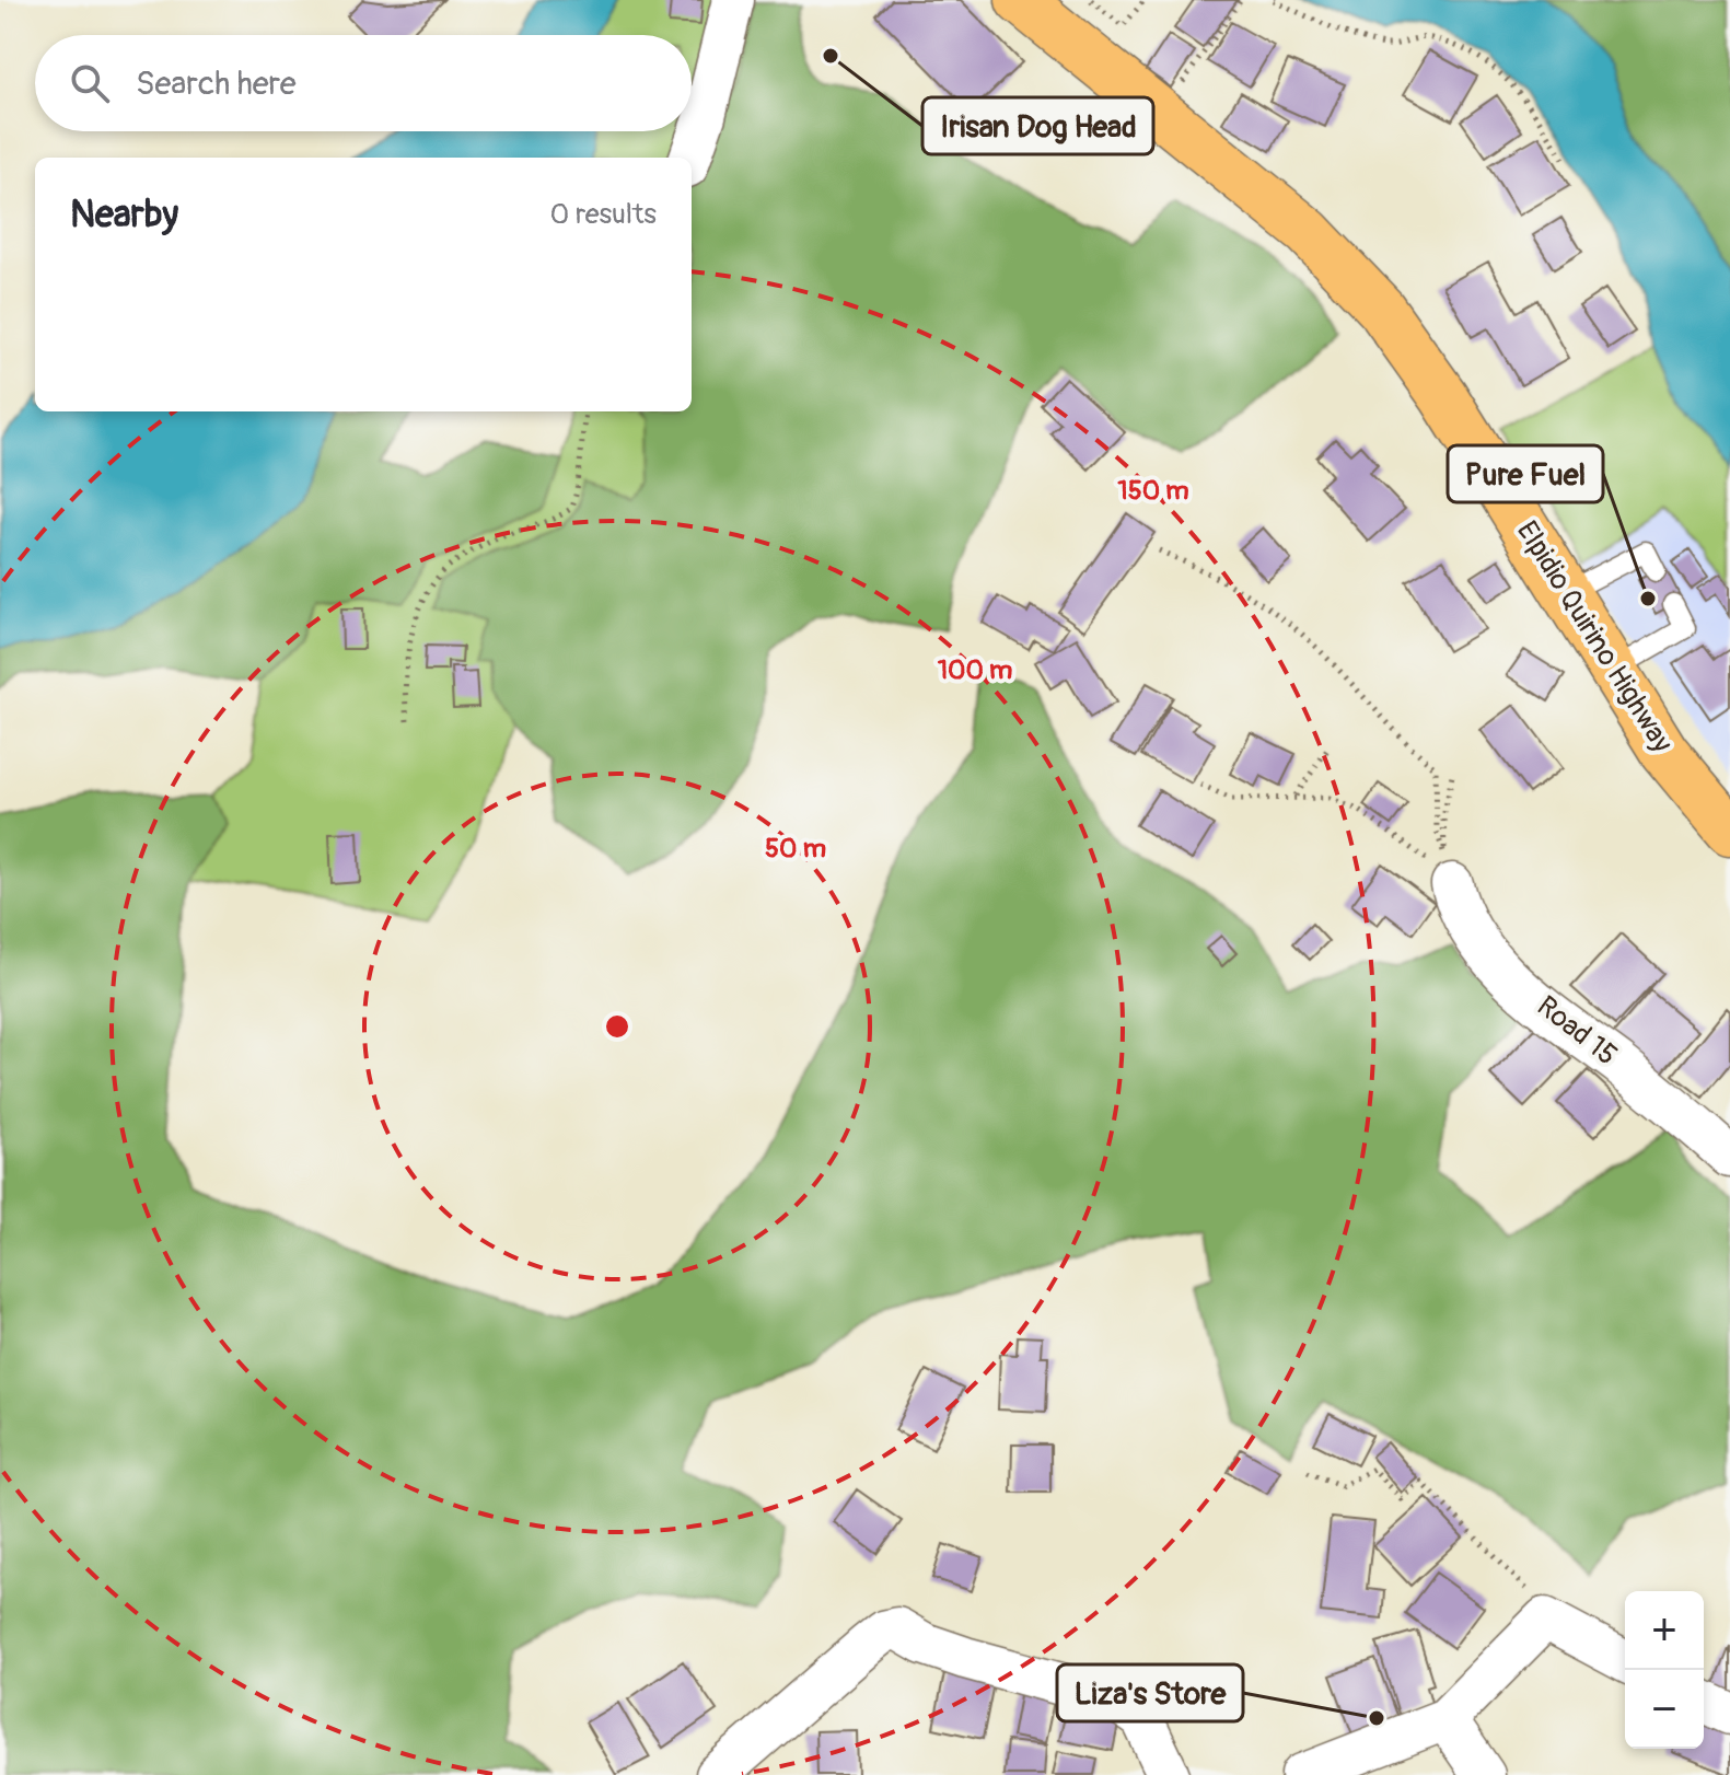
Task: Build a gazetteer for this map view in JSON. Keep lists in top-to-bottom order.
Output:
{
  "streets": {
    "highway": ["Elpidio Quirino Highway"],
    "street": ["Road 15"]
  },
  "places": ["Irisan Dog Head", "Pure Fuel", "Liza's Store"],
  "page": {
    "search": "Search here",
    "heading": ["Nearby", "0 results"],
    "map_buttons": ["+", "−"]
  },
  "rings": ["150 m", "100 m", "50 m"]
}
